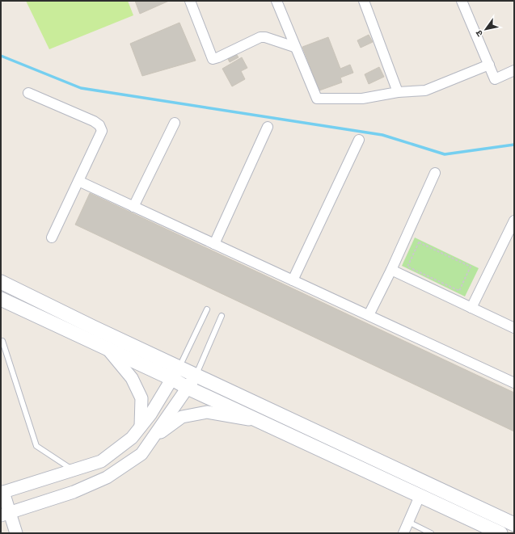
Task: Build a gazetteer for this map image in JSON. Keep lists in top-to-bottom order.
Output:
{
  "north": "bottom left"
}
